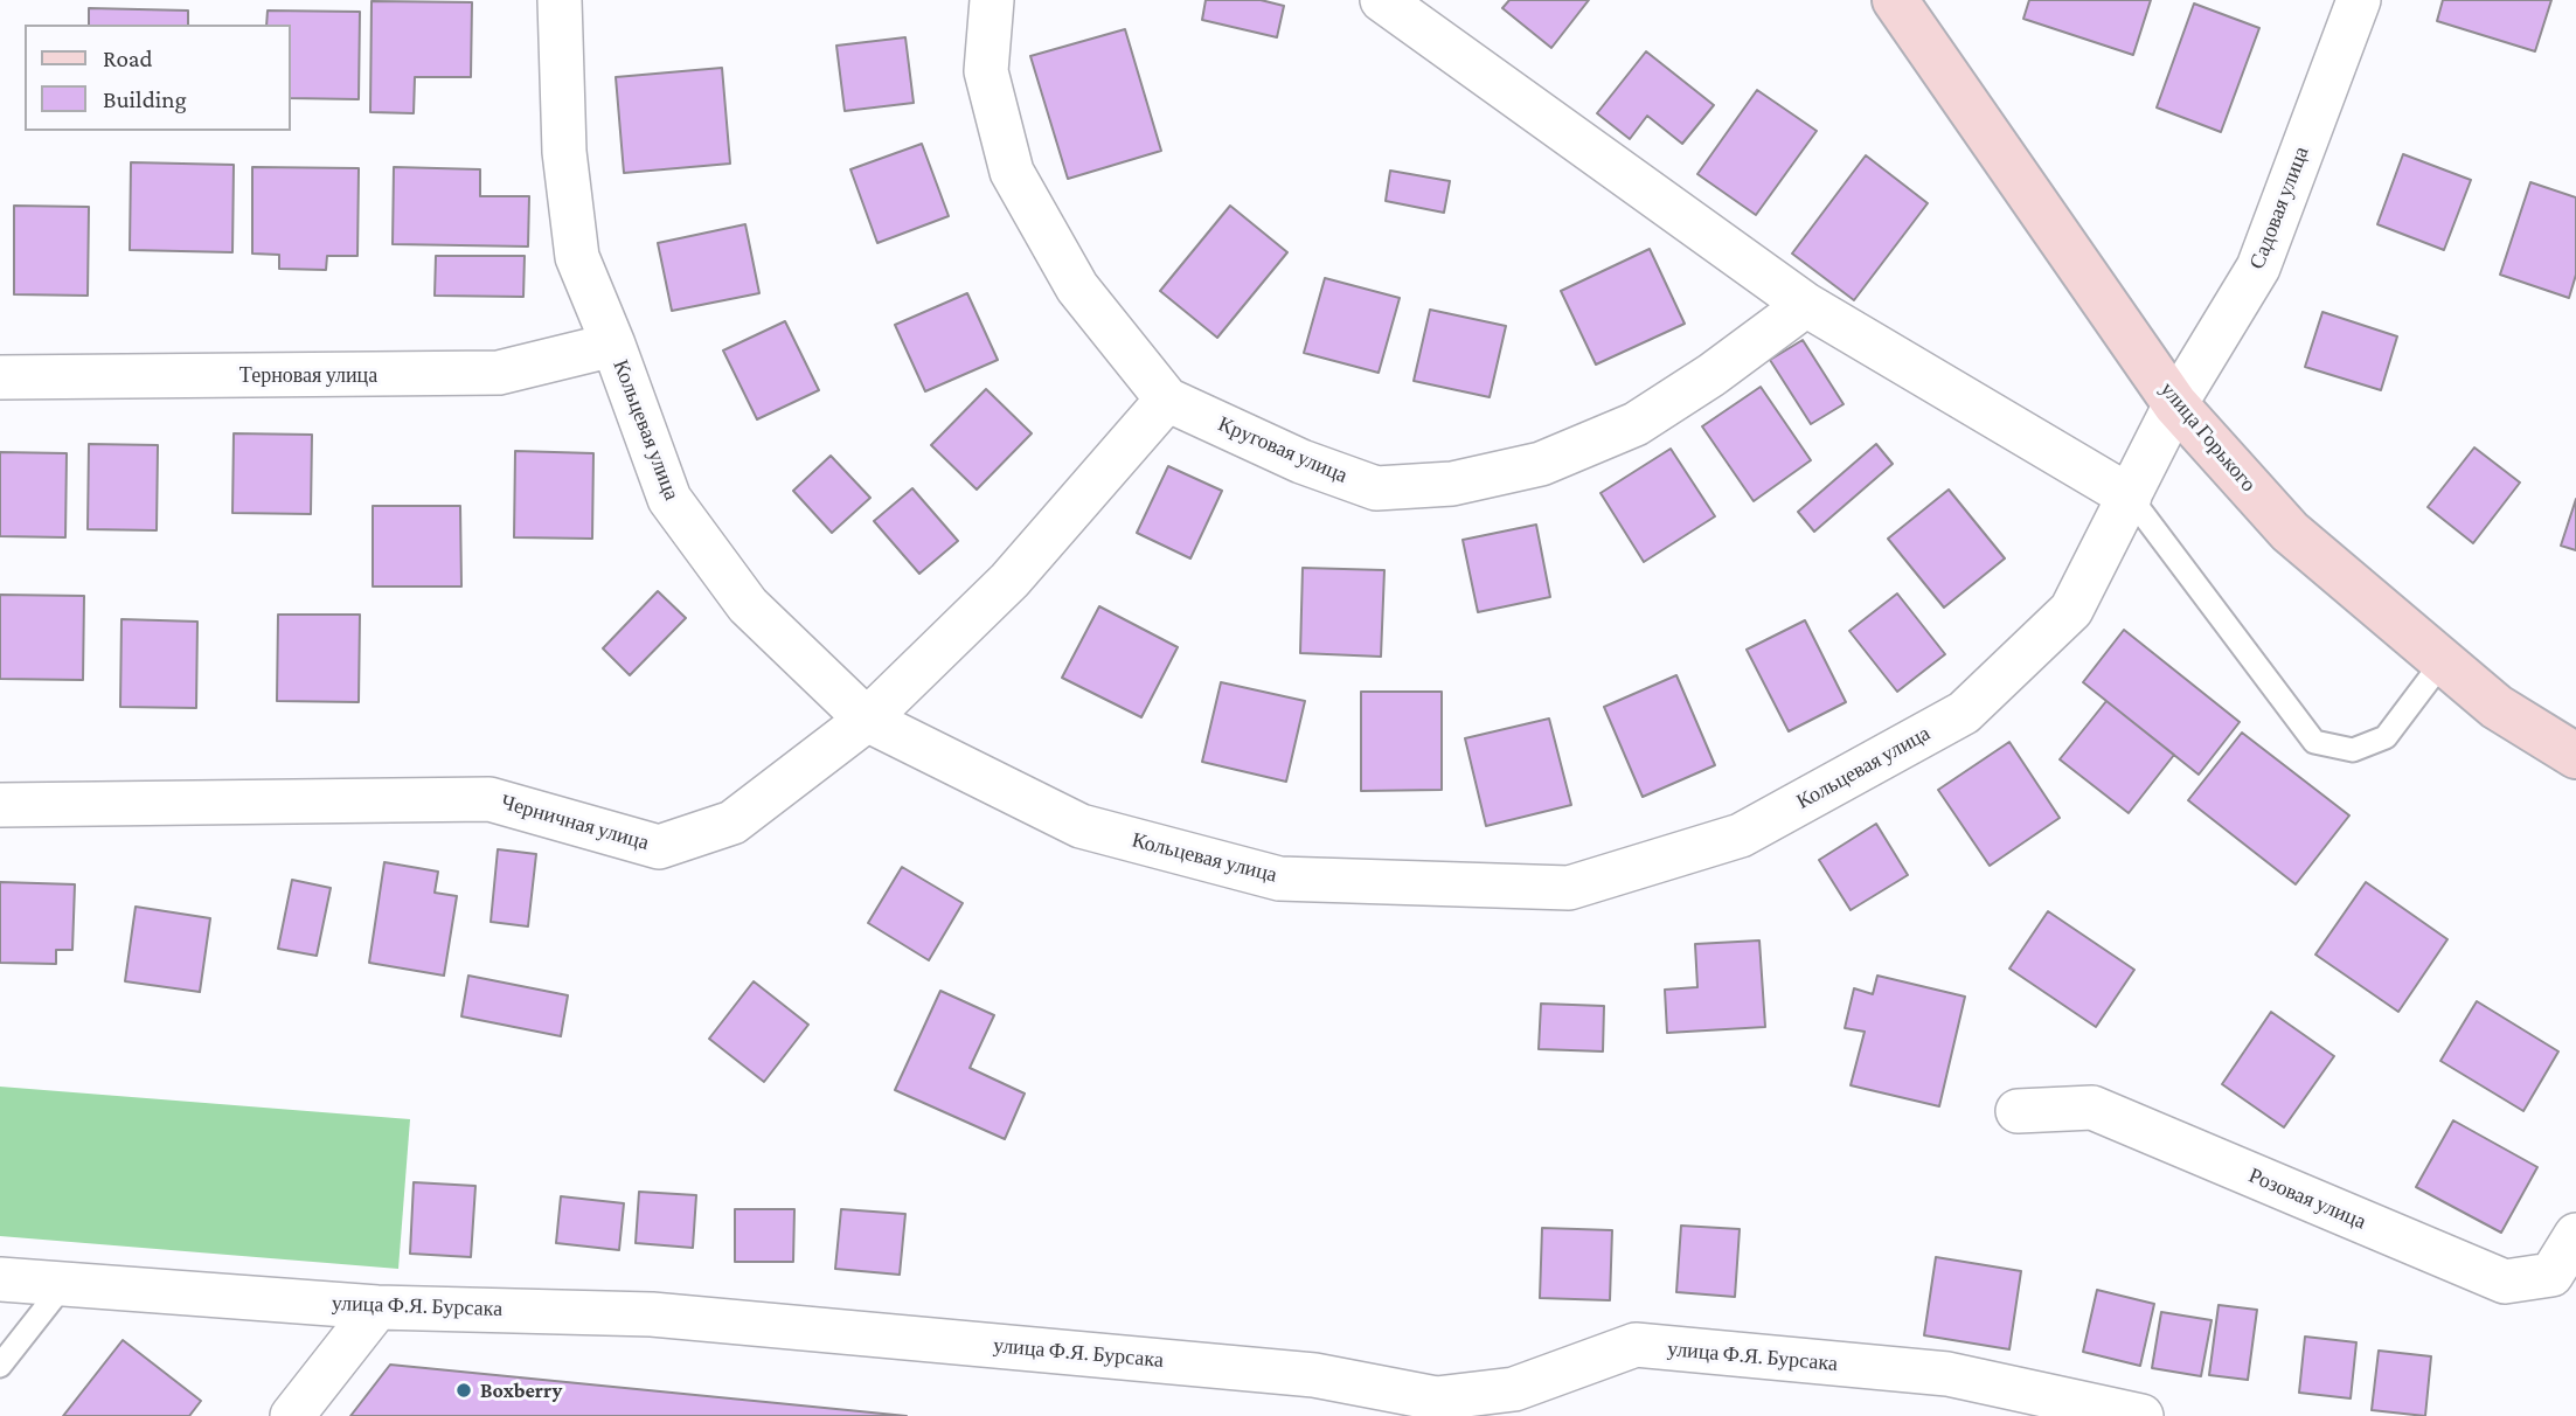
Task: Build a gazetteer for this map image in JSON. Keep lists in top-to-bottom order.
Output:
{
  "streets": {
    "main road": ["улица Горького"],
    "street": [
      "Садовая улица",
      "Терновая улица",
      "Кольцевая улица",
      "Круговая улица",
      "Черничная улица",
      "Розовая улица",
      "улица Ф.Я. Бурсака"
    ]
  },
  "crossings": [
    ["Садовая улица", "Кольцевая улица"],
    ["Садовая улица", "улица Горького"],
    ["Терновая улица", "Кольцевая улица"],
    ["Кольцевая улица", "улица Горького"],
    ["Кольцевая улица", "Черничная улица"],
    ["Круговая улица", "Черничная улица"]
  ],
  "places": ["Boxberry"],
  "legend": ["Road", "Building"]
}
